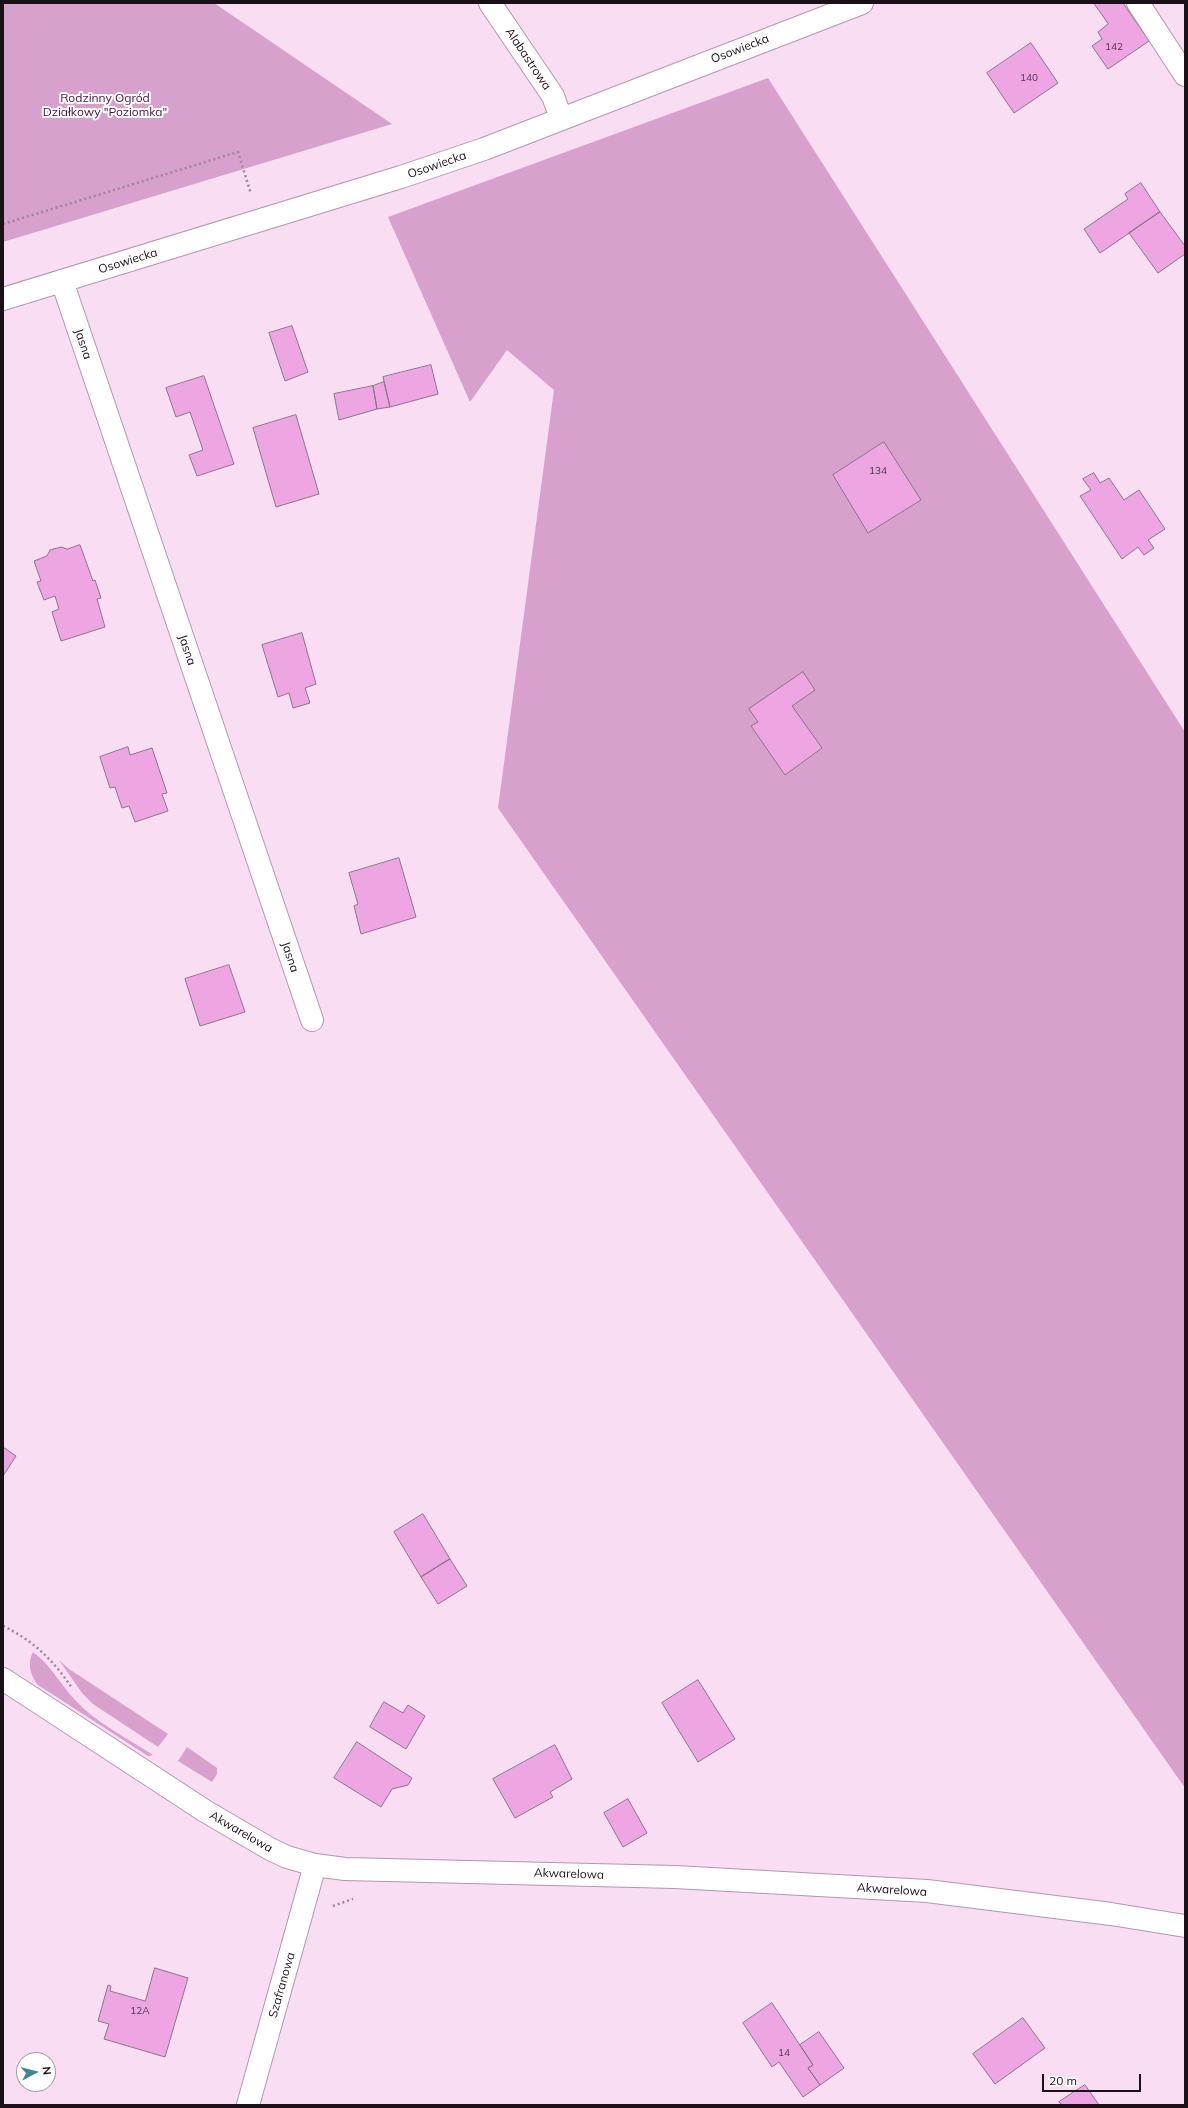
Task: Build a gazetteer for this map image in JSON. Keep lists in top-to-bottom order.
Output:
{
  "streets": {
    "street": [
      "Osowiecka",
      "Alabastrowa",
      "Jasna",
      "Akwarelowa",
      "Szafranowa"
    ]
  },
  "crossings": [
    ["Osowiecka", "Alabastrowa"],
    ["Osowiecka", "Jasna"],
    ["Akwarelowa", "Szafranowa"]
  ],
  "parks": ["Rodzinny Ogród Działkowy \"Poziomka\""],
  "house_numbers": [
    "142",
    "140",
    "134",
    "12A",
    "14"
  ],
  "scale_bar": "20 m",
  "north": "right"
}
